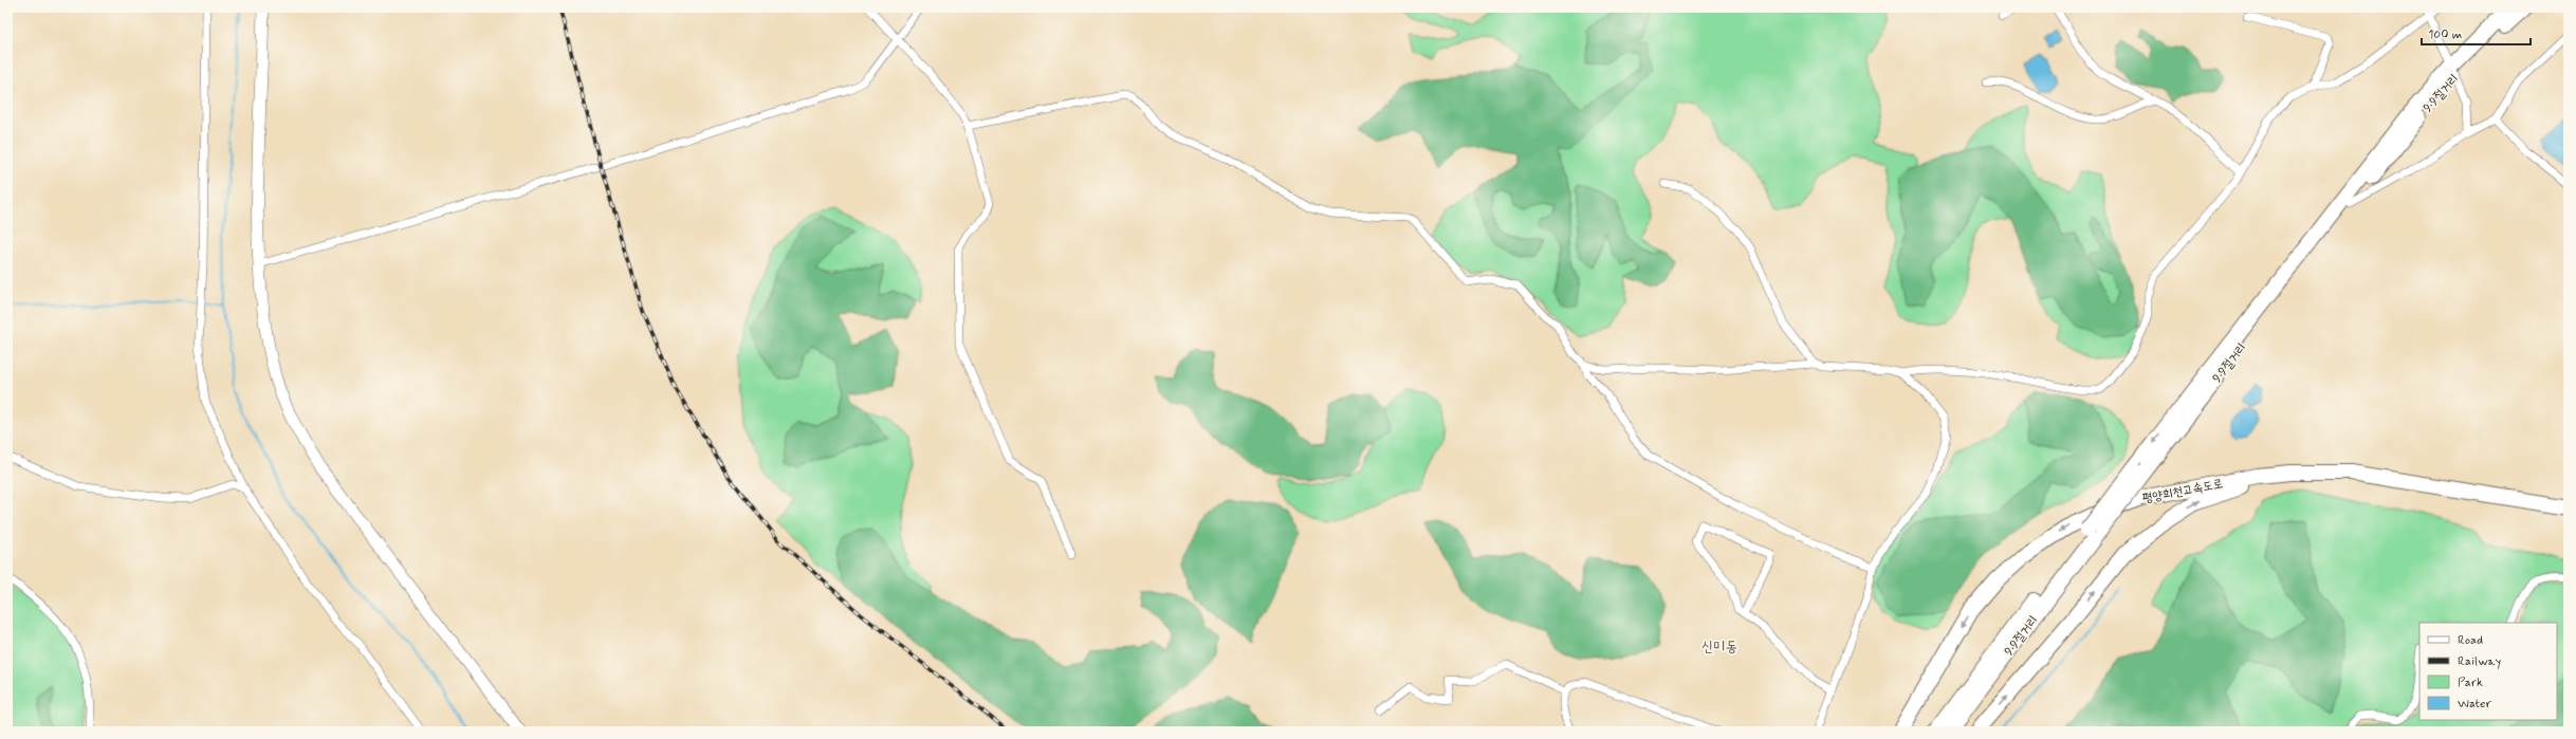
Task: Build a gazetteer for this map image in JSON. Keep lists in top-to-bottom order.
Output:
{
  "streets": {
    "highway": ["9·9절거리", "평양희천고속도로"]
  },
  "districts": ["신미동"],
  "legend": [
    "Road",
    "Railway",
    "Park",
    "Water"
  ],
  "scale_bar": "100 m"
}
